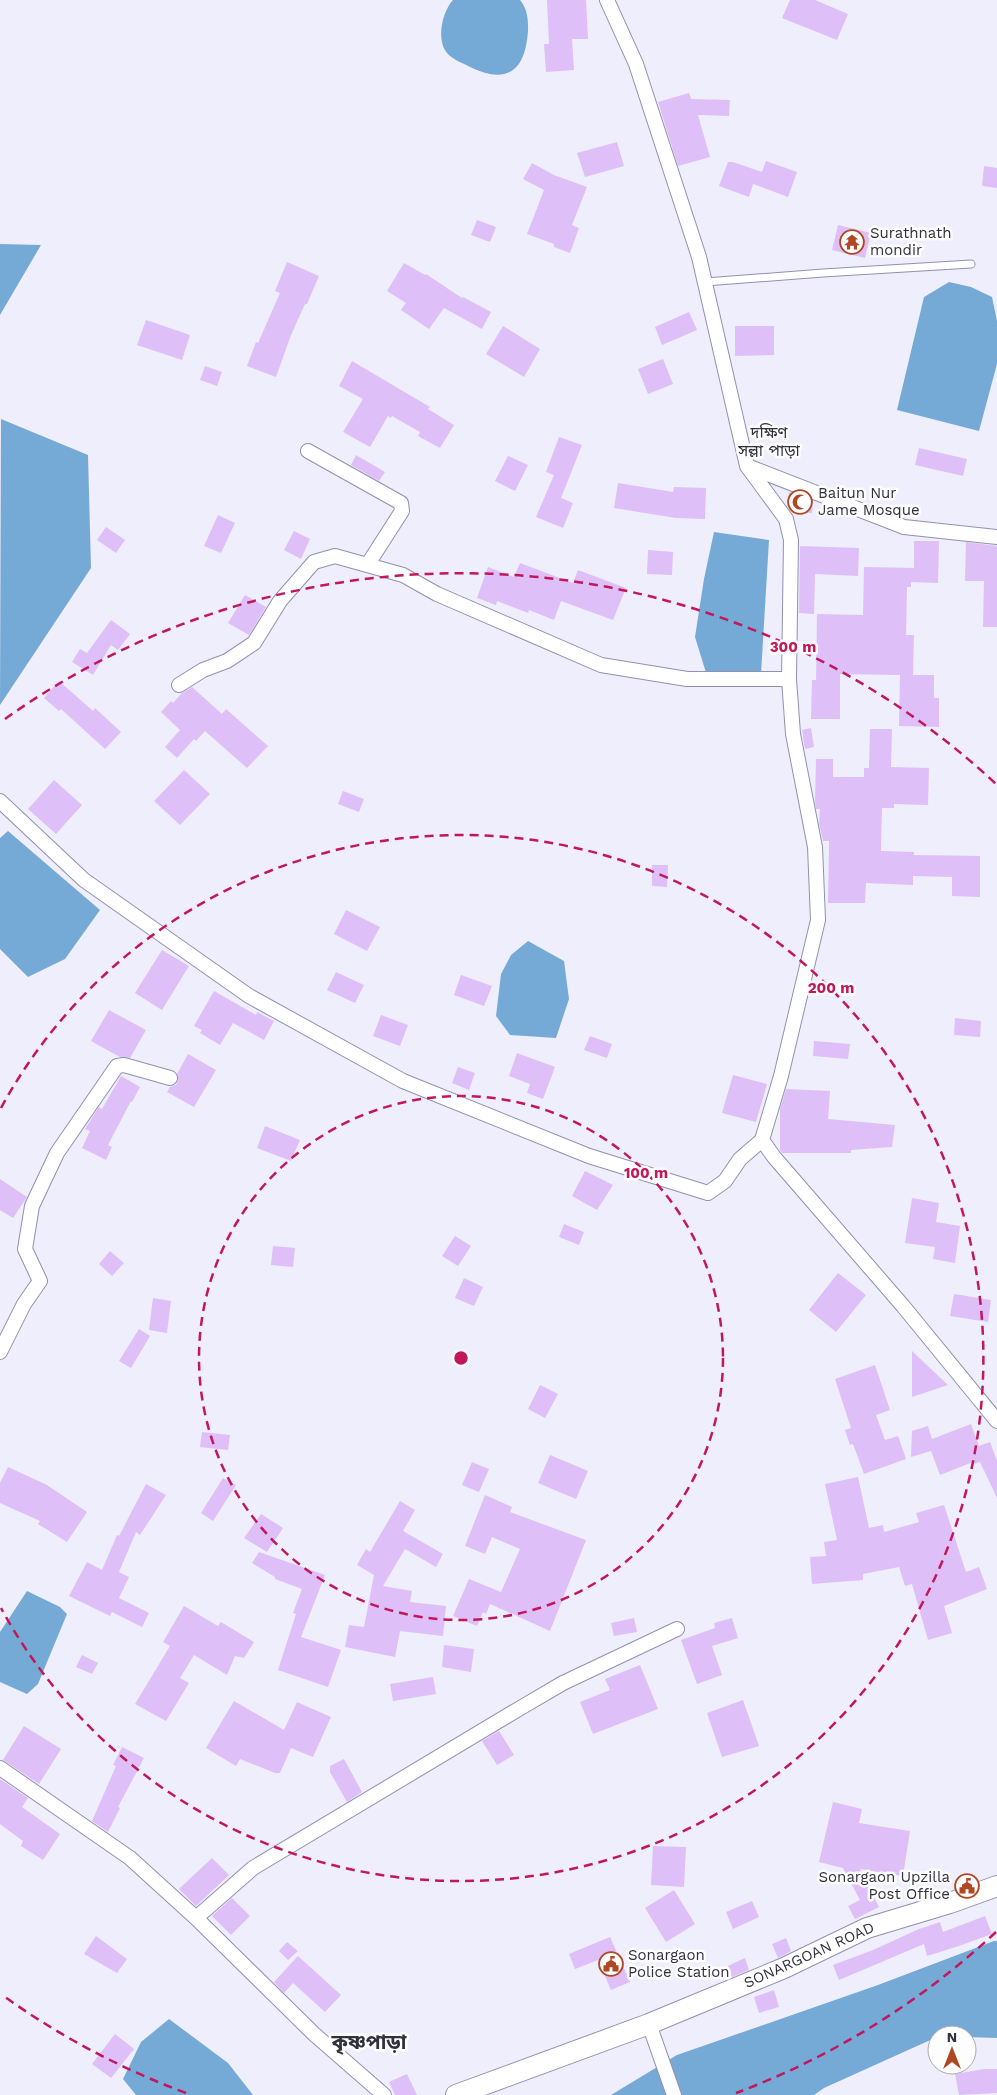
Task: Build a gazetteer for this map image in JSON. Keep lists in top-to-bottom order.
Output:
{
  "streets": {
    "main road": ["SONARGOAN ROAD"]
  },
  "districts": ["দক্ষিণ সল্লা পাড়া", "কৃষ্ণপাড়া"],
  "places": {
    "temple": ["Surathnath mondir"],
    "mosque": ["Baitun Nur Jame Mosque"],
    "public building": ["Sonargaon Upzilla Post Office", "Sonargaon Police Station"]
  },
  "north": "top",
  "rings": ["300 m", "200 m", "100 m"]
}
